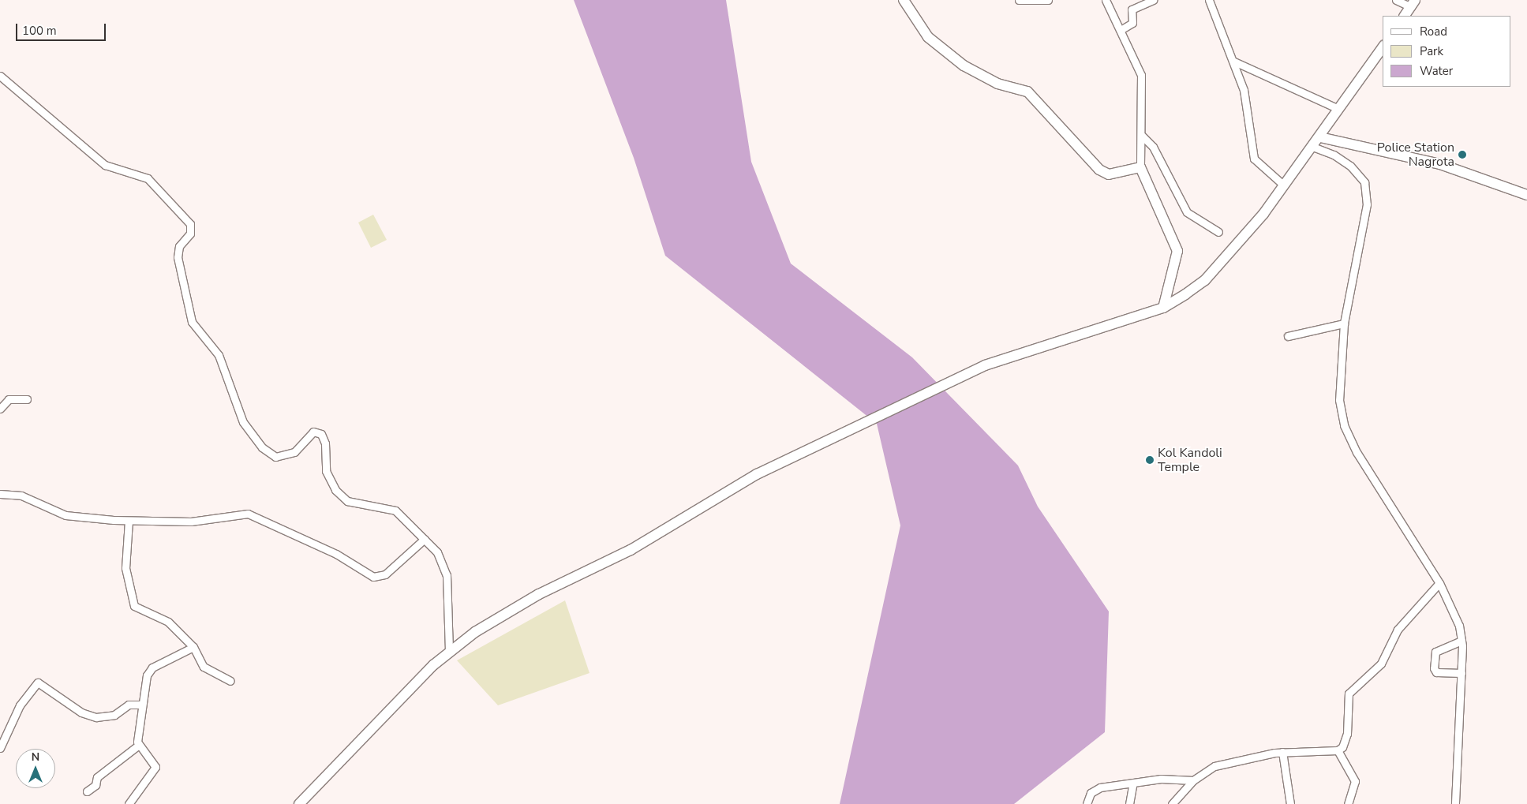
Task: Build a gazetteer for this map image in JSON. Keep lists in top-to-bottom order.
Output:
{
  "places": ["Police Station Nagrota", "Kol Kandoli Temple"],
  "legend": ["Road", "Park", "Water"],
  "scale_bar": "100 m",
  "north": "top"
}
